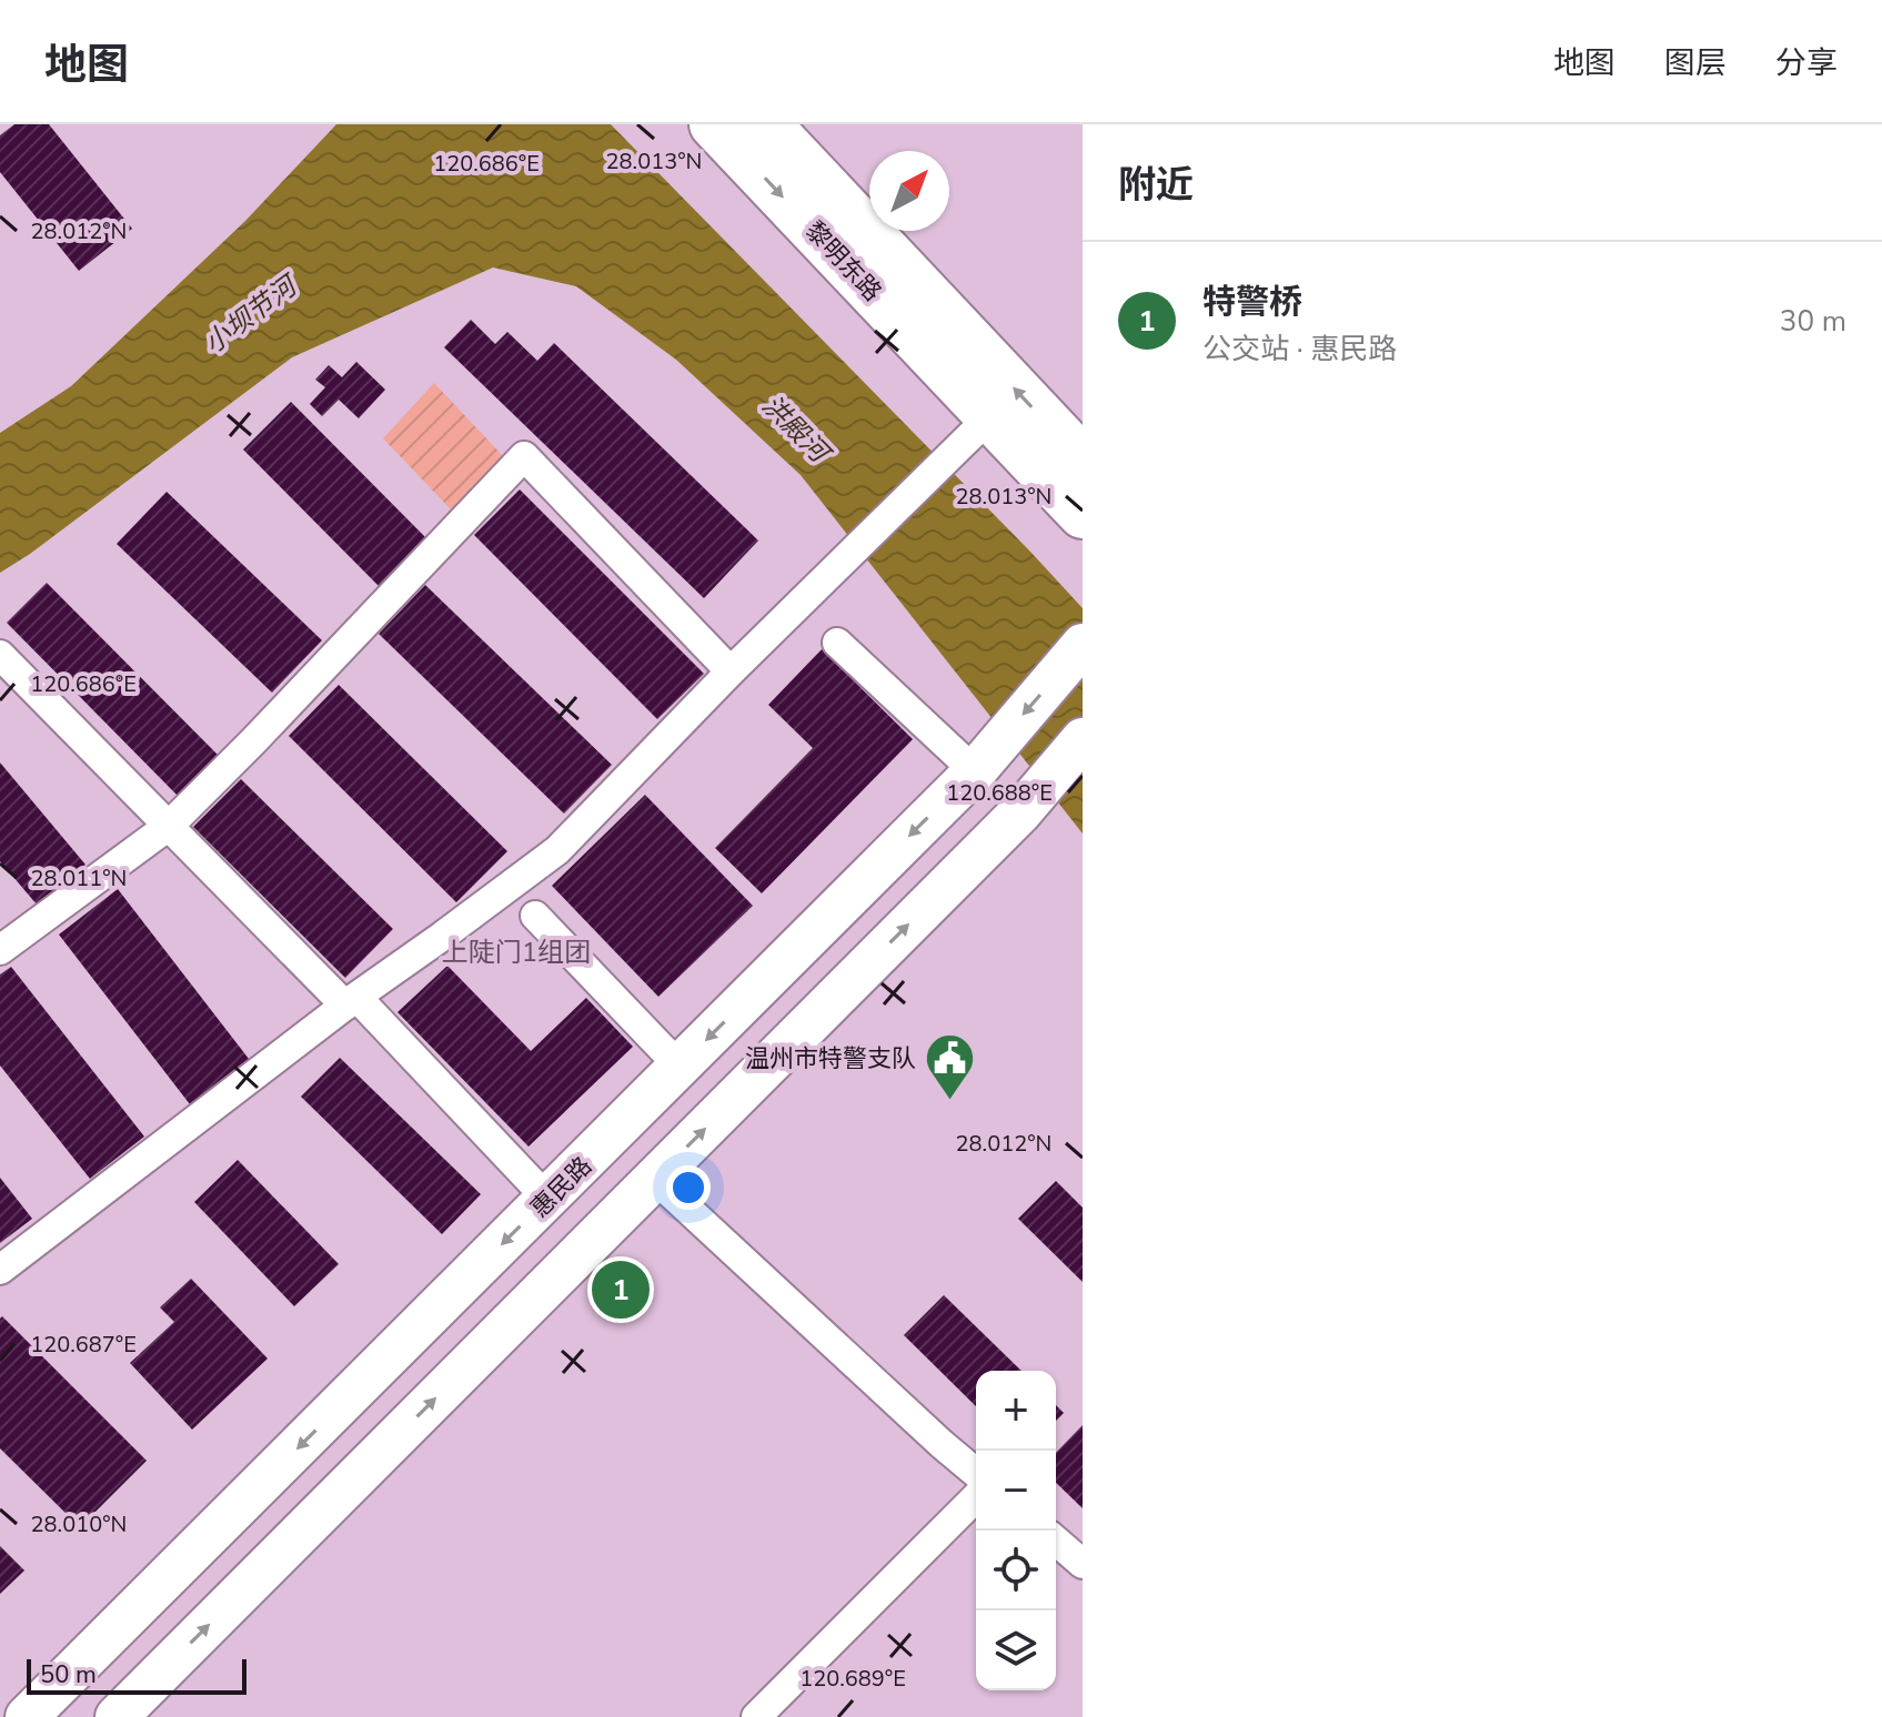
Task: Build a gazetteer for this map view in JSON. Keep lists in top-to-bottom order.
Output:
{
  "streets": {
    "highway": ["黎明东路"],
    "main road": ["惠民路"]
  },
  "districts": ["上陡门1组团"],
  "water": ["小坝节河", "洪殿河"],
  "places": {
    "public building": ["温州市特警支队"]
  },
  "scale_bar": "50 m",
  "north": "top right",
  "page": {
    "header": "地图",
    "nav": ["地图", "图层", "分享"],
    "heading": "附近",
    "list": [
      {
        "mark": "1",
        "name": "特警桥",
        "note": "公交站 · 惠民路",
        "value": "30 m"
      }
    ],
    "pins": "1",
    "map_buttons": ["+", "−"],
    "scale": "50 m"
  },
  "coordinates": [
    "28.013°N",
    "120.686°E",
    "28.012°N",
    "120.688°E",
    "28.011°N",
    "120.687°E",
    "28.010°N",
    "120.689°E"
  ]
}
